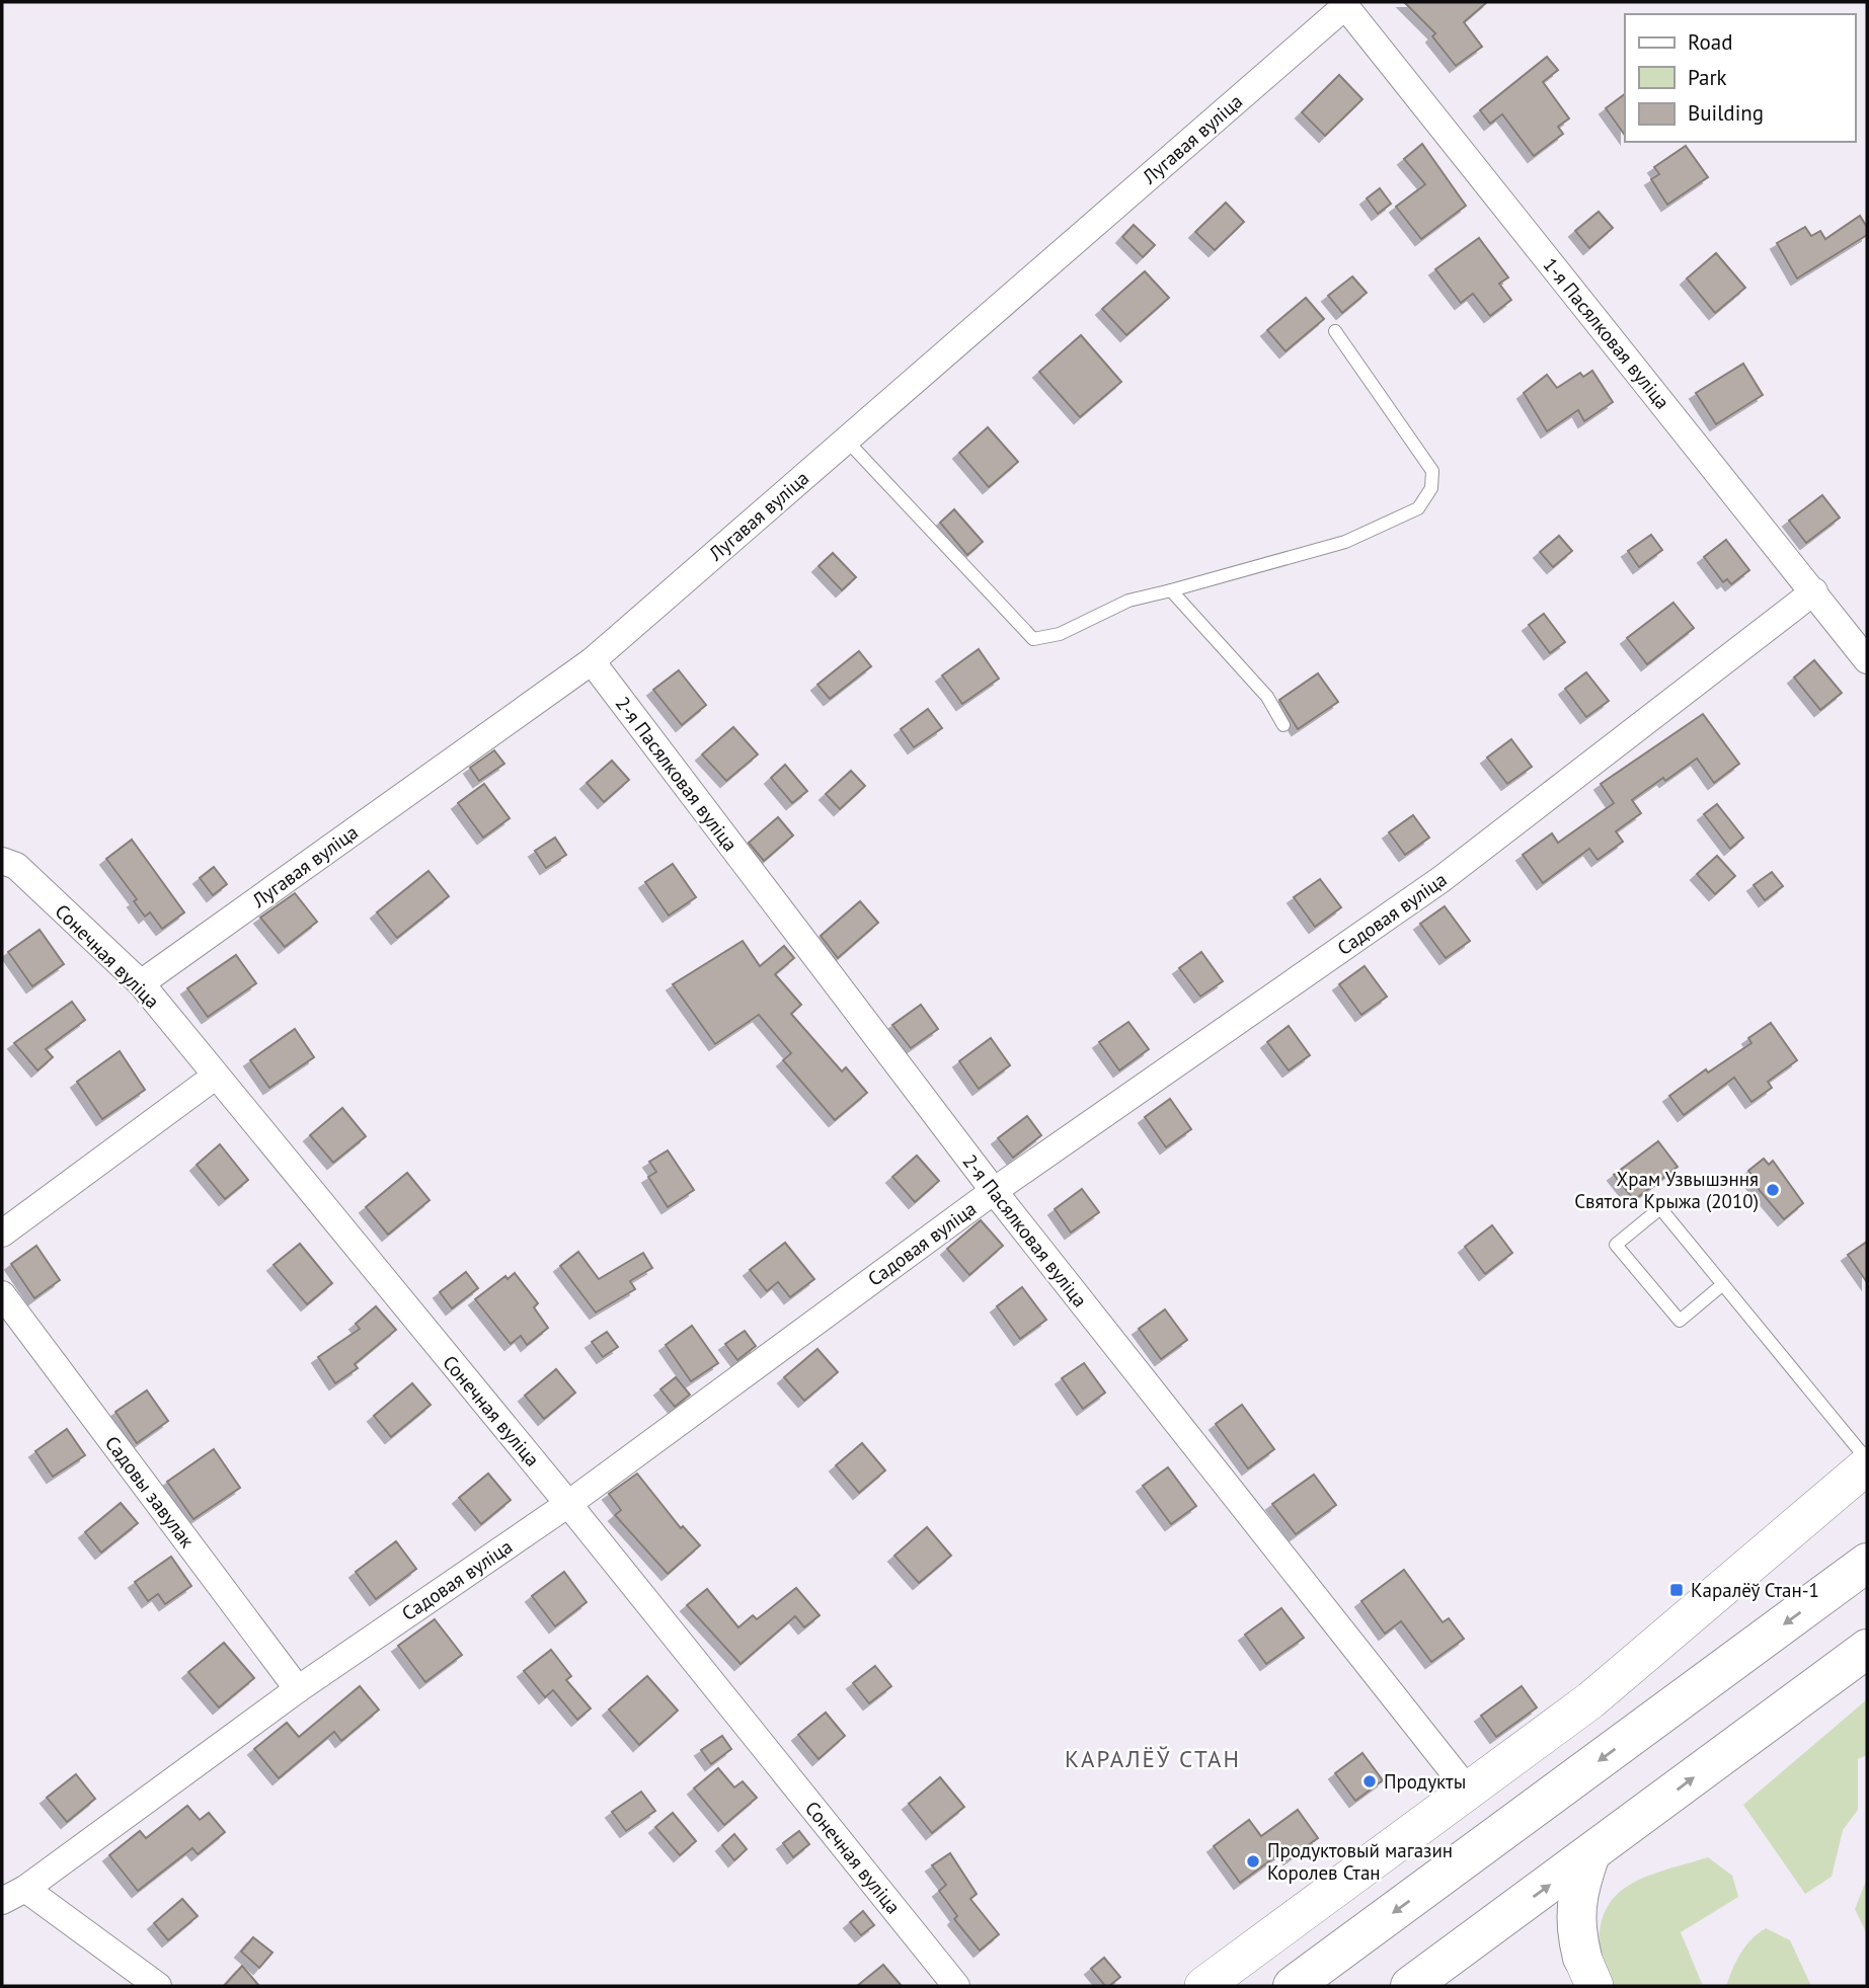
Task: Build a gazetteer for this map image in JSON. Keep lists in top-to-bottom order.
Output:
{
  "streets": {
    "street": [
      "Лугавая вуліца",
      "1-я Пасялковая вуліца",
      "2-я Пасялковая вуліца",
      "Садовая вуліца",
      "Сонечная вуліца",
      "Садовы завулак"
    ]
  },
  "crossings": [
    ["Лугавая вуліца", "1-я Пасялковая вуліца"],
    ["Лугавая вуліца", "2-я Пасялковая вуліца"],
    ["Лугавая вуліца", "Сонечная вуліца"],
    ["1-я Пасялковая вуліца", "Садовая вуліца"],
    ["2-я Пасялковая вуліца", "Садовая вуліца"],
    ["Садовая вуліца", "Сонечная вуліца"],
    ["Садовая вуліца", "Садовы завулак"]
  ],
  "districts": ["КАРАЛЁЎ СТАН"],
  "places": {
    "other": ["Храм Узвышэння Святога Крыжа (2010)", "Продукты", "Продуктовый магазин Королев Стан"],
    "transit": ["Каралёў Стан-1"]
  },
  "legend": ["Road", "Park", "Building"]
}
